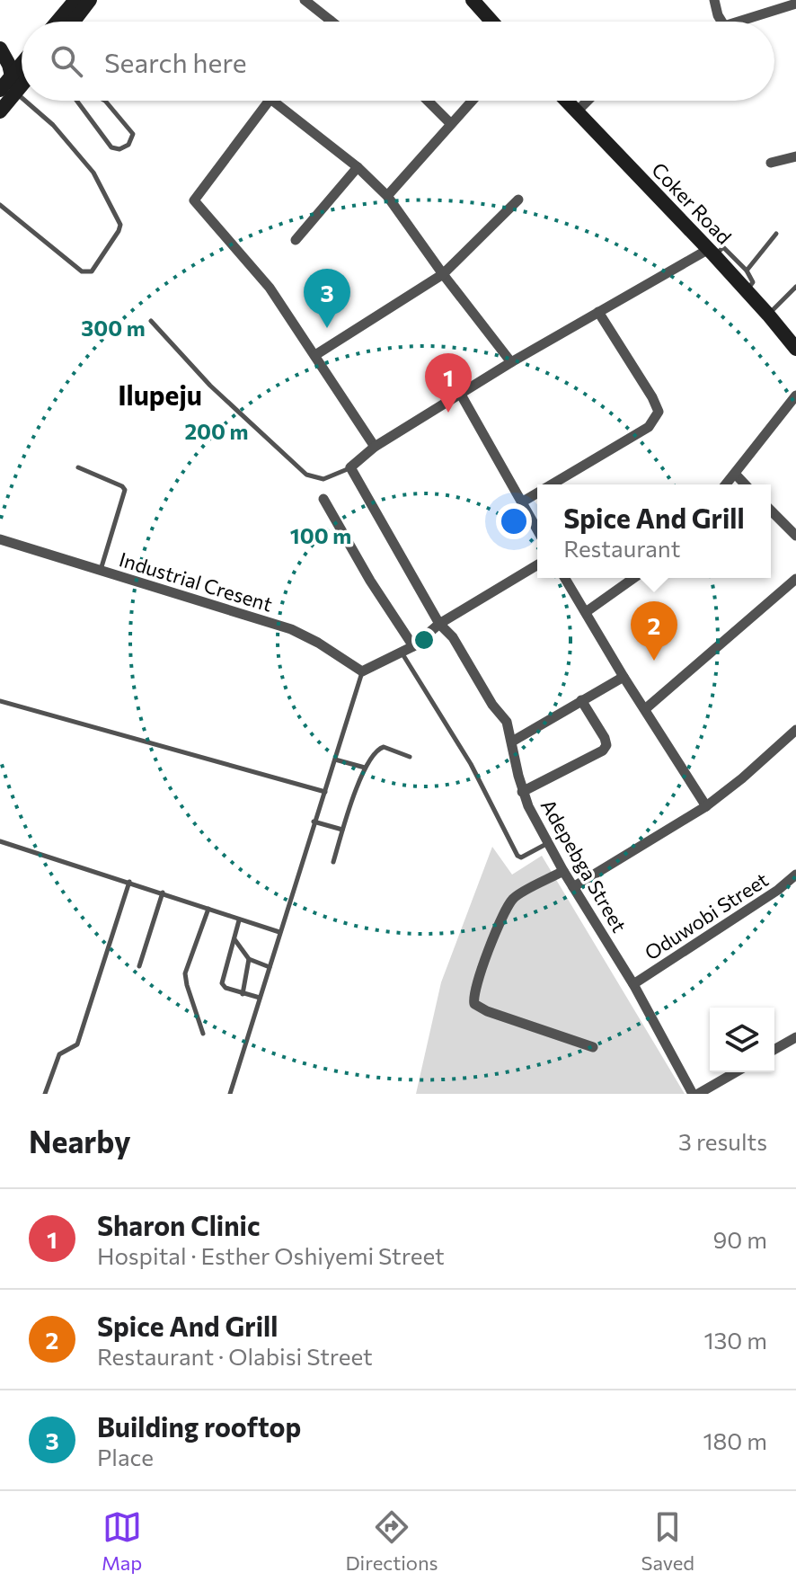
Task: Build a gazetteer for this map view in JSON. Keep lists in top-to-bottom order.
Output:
{
  "streets": {
    "main road": ["Coker Road"],
    "street": ["Industrial Cresent", "Adepebga Street", "Oduwobi Street"]
  },
  "crossings": [
    ["Adepebga Street", "Oduwobi Street"]
  ],
  "districts": ["Ilupeju"],
  "page": {
    "search": "Search here",
    "pins": ["3", "1", "2"],
    "popup": ["Spice And Grill", "Restaurant"],
    "heading": ["Nearby", "3 results"],
    "list": [
      {
        "mark": "1",
        "name": "Sharon Clinic",
        "note": "Hospital · Esther Oshiyemi Street",
        "value": "90 m"
      },
      {
        "mark": "2",
        "name": "Spice And Grill",
        "note": "Restaurant · Olabisi Street",
        "value": "130 m"
      },
      {
        "mark": "3",
        "name": "Building rooftop",
        "note": "Place",
        "value": "180 m"
      }
    ],
    "nav": ["Map", "Directions", "Saved"]
  },
  "rings": ["300 m", "200 m", "100 m"]
}
